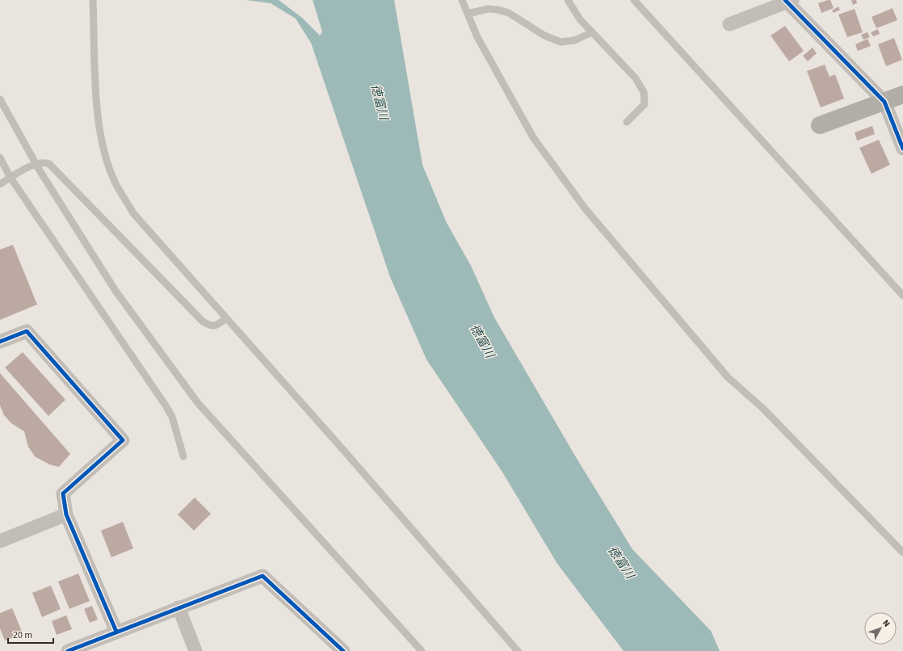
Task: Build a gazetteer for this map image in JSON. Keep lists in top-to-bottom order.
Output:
{
  "water": ["徳富川"],
  "scale_bar": "20 m",
  "north": "top right"
}
